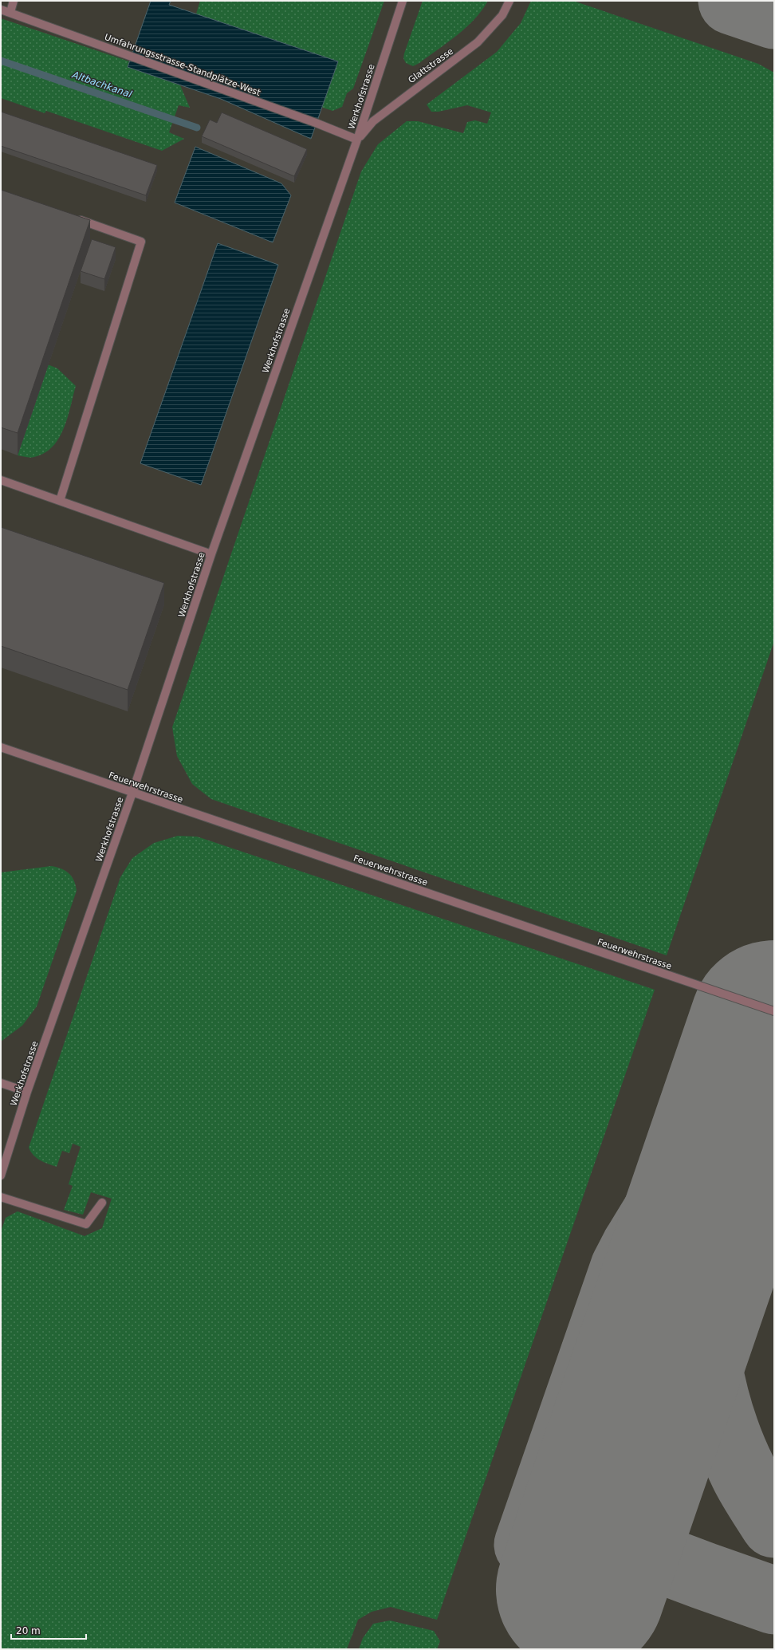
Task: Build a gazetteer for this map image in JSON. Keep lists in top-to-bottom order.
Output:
{
  "streets": {
    "lane": [
      "Umfahrungsstrasse-Standplätze-West",
      "Glattstrasse",
      "Werkhofstrasse",
      "Feuerwehrstrasse"
    ]
  },
  "crossings": [
    ["Umfahrungsstrasse-Standplätze-West", "Glattstrasse"],
    ["Umfahrungsstrasse-Standplätze-West", "Werkhofstrasse"],
    ["Glattstrasse", "Werkhofstrasse"],
    ["Werkhofstrasse", "Feuerwehrstrasse"]
  ],
  "water": ["Altbachkanal"],
  "scale_bar": "20 m"
}
